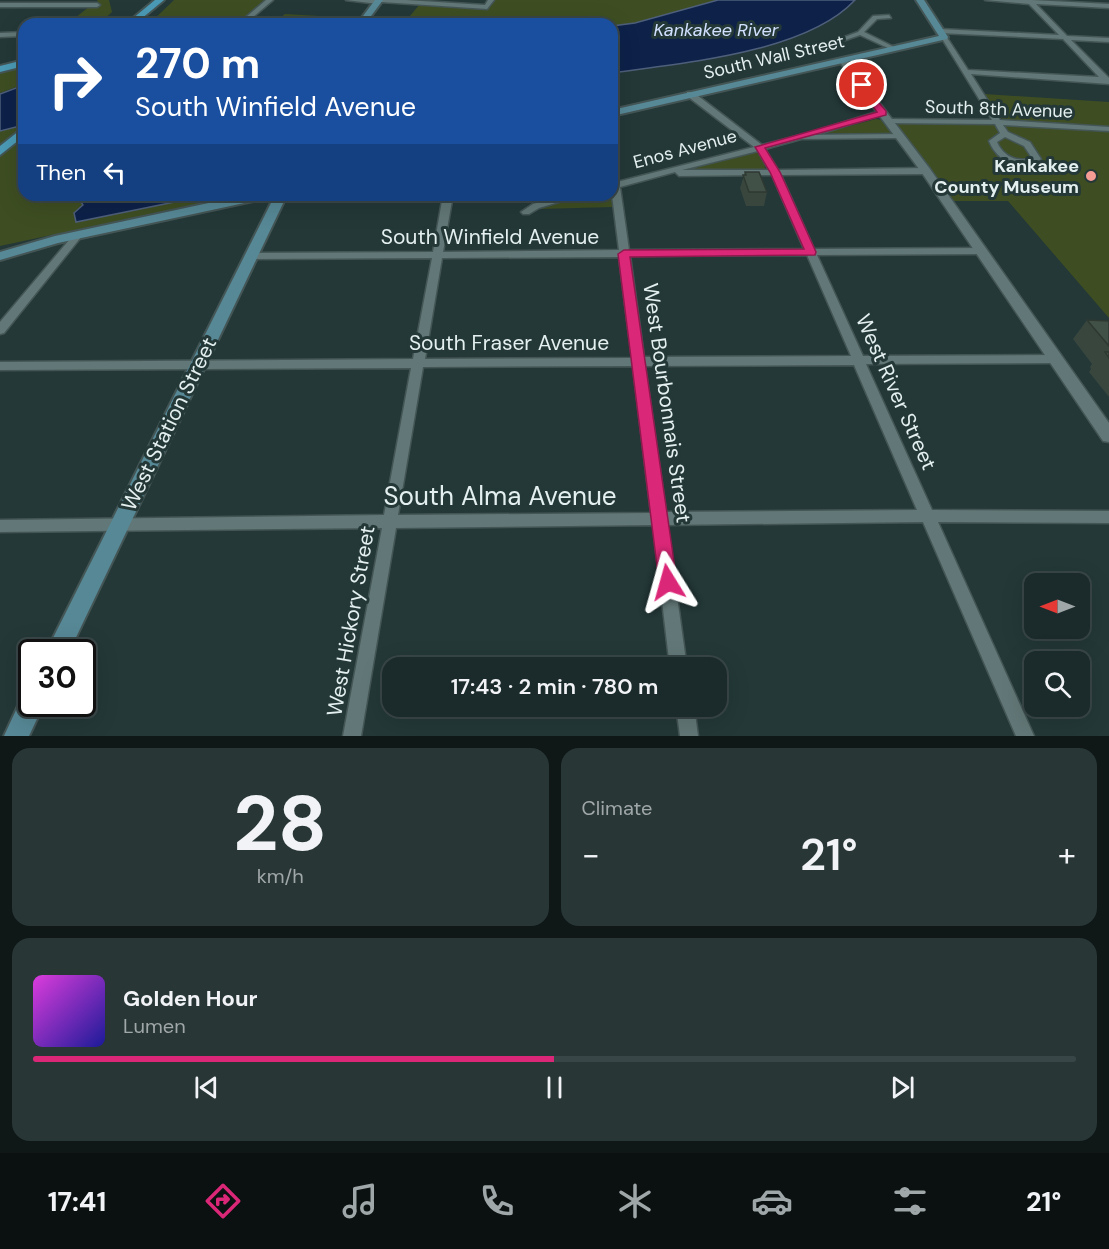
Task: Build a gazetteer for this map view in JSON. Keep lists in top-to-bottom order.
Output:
{
  "streets": {
    "main road": ["South Wall Street", "West Station Street"],
    "street": [
      "South 8th Avenue",
      "Enos Avenue",
      "South Winfield Avenue",
      "South Fraser Avenue",
      "West River Street",
      "West Bourbonnais Street",
      "South Alma Avenue",
      "West Hickory Street"
    ]
  },
  "crossings": [
    ["South Wall Street", "West River Street"],
    ["South 8th Avenue", "Enos Avenue"],
    ["Enos Avenue", "West River Street"],
    ["South Winfield Avenue", "West River Street"],
    ["South Winfield Avenue", "West Bourbonnais Street"],
    ["South Winfield Avenue", "West Station Street"],
    ["South Winfield Avenue", "West Hickory Street"],
    ["South Fraser Avenue", "West River Street"],
    ["South Fraser Avenue", "West Bourbonnais Street"],
    ["South Fraser Avenue", "West Station Street"],
    ["South Fraser Avenue", "West Hickory Street"],
    ["West River Street", "South Alma Avenue"],
    ["West Bourbonnais Street", "South Alma Avenue"],
    ["West Station Street", "South Alma Avenue"],
    ["South Alma Avenue", "West Hickory Street"]
  ],
  "water": ["Kankakee River"],
  "places": ["Kankakee County Museum"],
  "north": "left",
  "page": {
    "turn": ["270 m", "South Winfield Avenue"],
    "then": "Then",
    "limit": "30",
    "trip": "17:43 · 2 min · 780 m",
    "tile": [
      ["28", "km/h"],
      "Climate"
    ],
    "heat": ["−", "21°", "+"],
    "song": ["Golden Hour", "Lumen"],
    "tabs": ["17:41", "21°"]
  }
}
